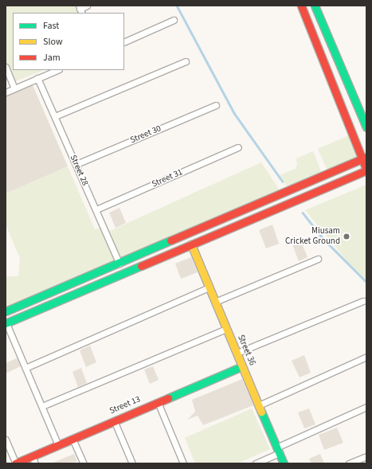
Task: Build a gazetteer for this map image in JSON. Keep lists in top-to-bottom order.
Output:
{
  "streets": {
    "street": [
      "Street 30",
      "Street 28",
      "Street 31",
      "Street 36",
      "Street 13"
    ]
  },
  "crossings": [
    ["Street 30", "Street 28"],
    ["Street 28", "Street 31"],
    ["Street 36", "Street 13"]
  ],
  "places": ["Miusam Cricket Ground"],
  "legend": ["Fast", "Slow", "Jam"]
}
